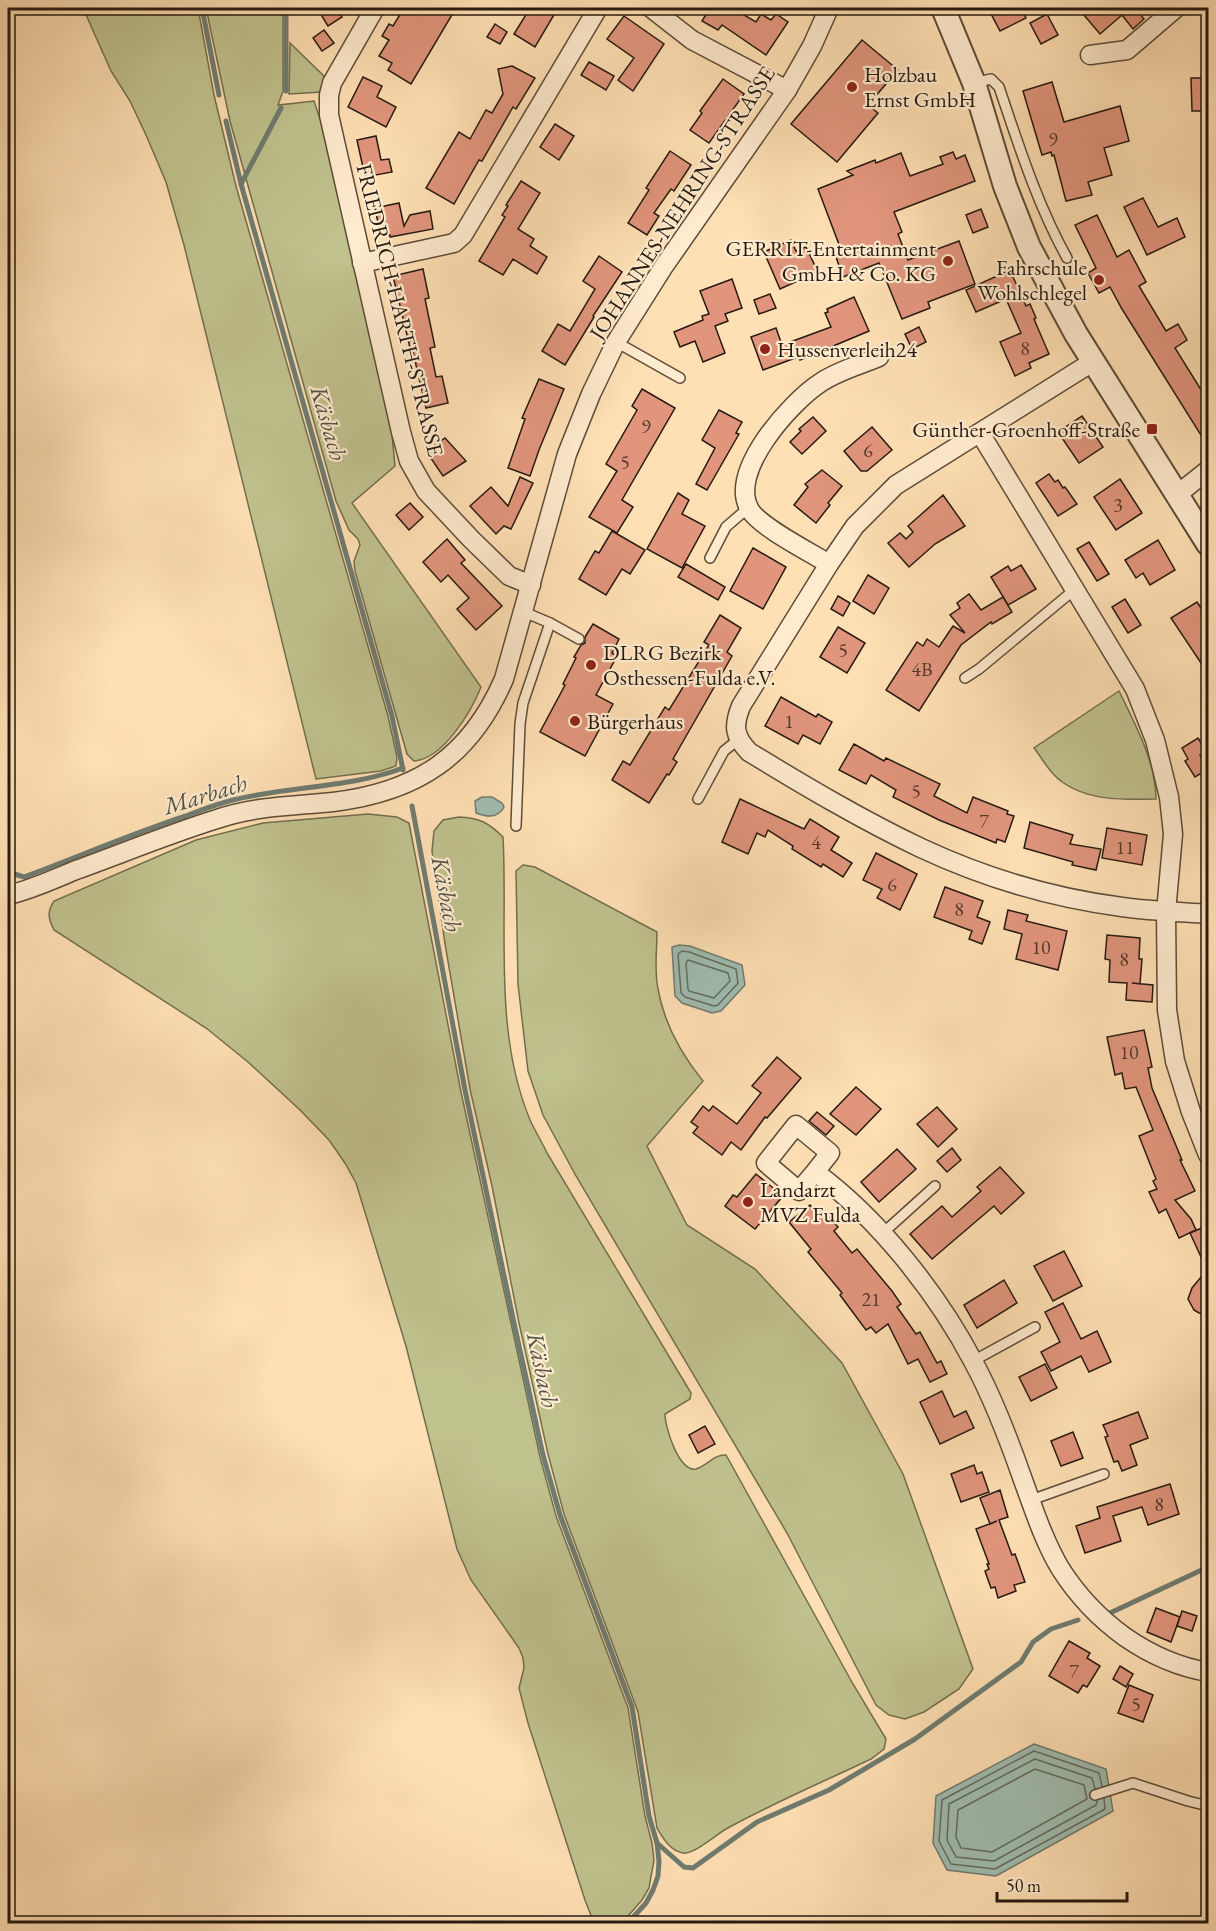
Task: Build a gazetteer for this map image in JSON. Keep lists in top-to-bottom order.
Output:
{
  "streets": {
    "street": ["JOHANNES-NEHRING-STRASSE", "FRIEDRICH-HARTH-STRASSE"]
  },
  "crossings": [
    ["JOHANNES-NEHRING-STRASSE", "FRIEDRICH-HARTH-STRASSE"]
  ],
  "water": ["Käsbach", "Marbach"],
  "places": {
    "other": [
      "Holzbau Ernst GmbH",
      "GERRIT-Entertainment GmbH & Co. KG",
      "Fahrschule Wohlschlegel",
      "Hussenverleih24",
      "DLRG Bezirk Osthessen-Fulda e.V.",
      "Bürgerhaus",
      "Landarzt MVZ Fulda"
    ],
    "transit": ["Günther-Groenhoff-Straße"]
  },
  "house_numbers": [
    "9",
    "8",
    "9",
    "6",
    "5",
    "3",
    "5",
    "4B",
    "1",
    "5",
    "7",
    "4",
    "11",
    "6",
    "8",
    "10",
    "8",
    "10",
    "21",
    "8",
    "7",
    "5"
  ],
  "scale_bar": "50 m"
}
